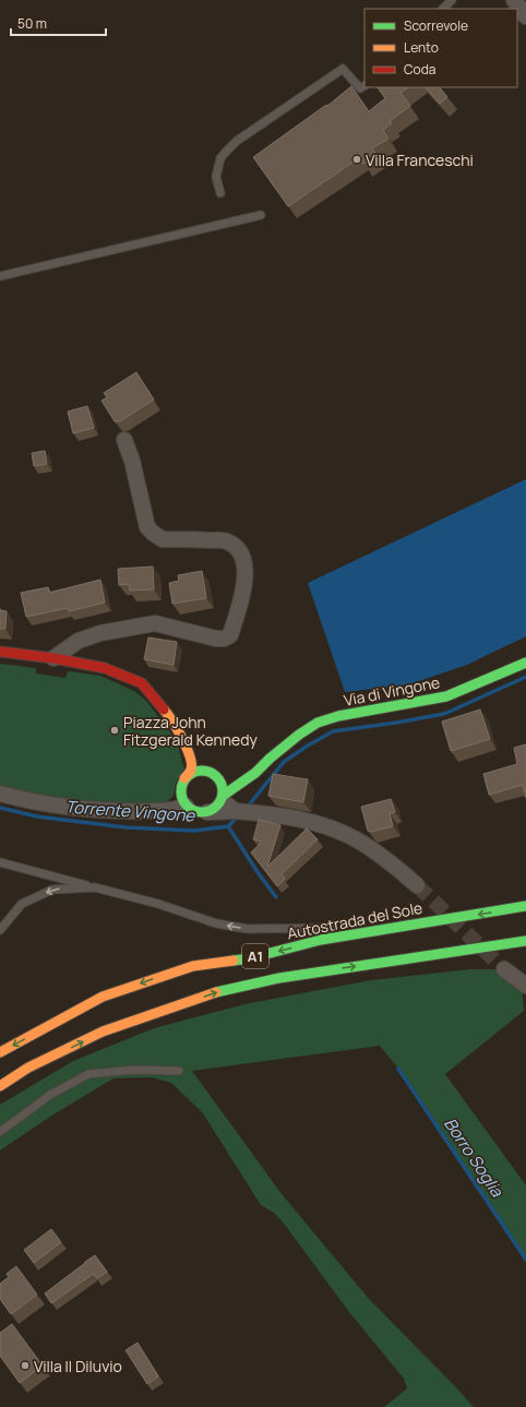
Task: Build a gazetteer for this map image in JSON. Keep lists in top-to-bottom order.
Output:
{
  "streets": {
    "main road": ["Via di Vingone", "Autostrada del Sole", "A1"]
  },
  "water": ["Torrente Vingone", "Borro Soglia"],
  "places": ["Villa Franceschi", "Piazza John Fitzgerald Kennedy", "Villa Il Diluvio"],
  "legend": ["Scorrevole", "Lento", "Coda"],
  "scale_bar": "50 m"
}
